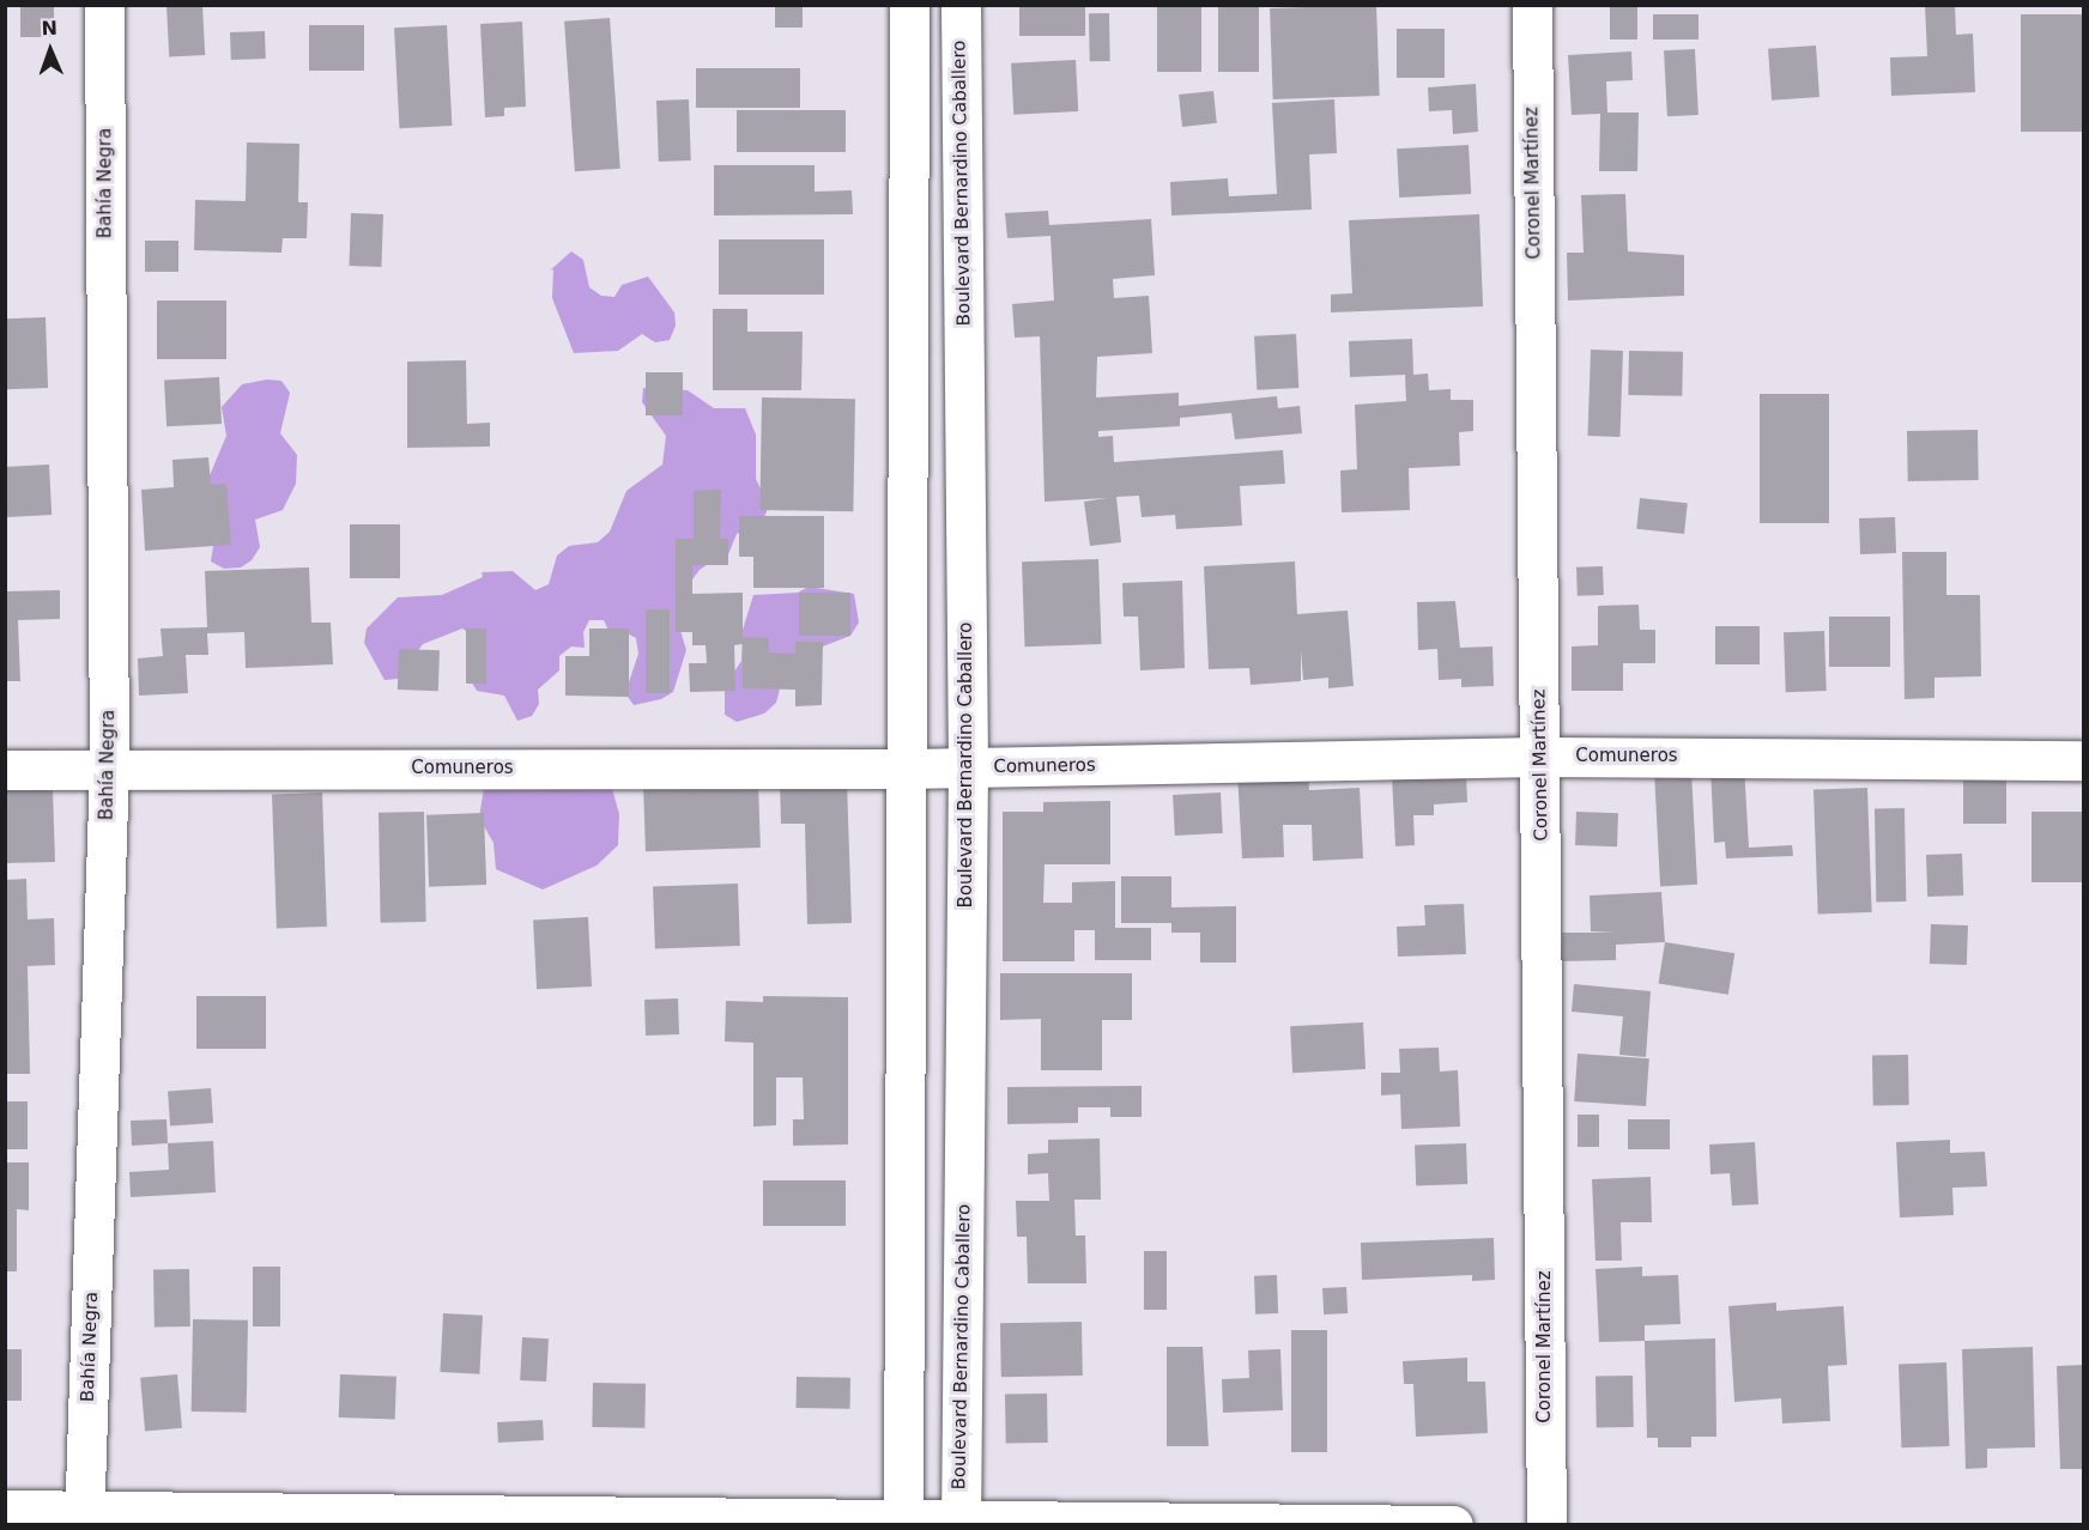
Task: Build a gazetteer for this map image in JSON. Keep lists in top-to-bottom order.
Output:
{
  "streets": {
    "street": [
      "Bahía Negra",
      "Boulevard Bernardino Caballero",
      "Coronel Martínez",
      "Comuneros"
    ]
  },
  "crossings": [
    ["Bahía Negra", "Comuneros"],
    ["Boulevard Bernardino Caballero", "Comuneros"],
    ["Coronel Martínez", "Comuneros"]
  ],
  "north": "top"
}
